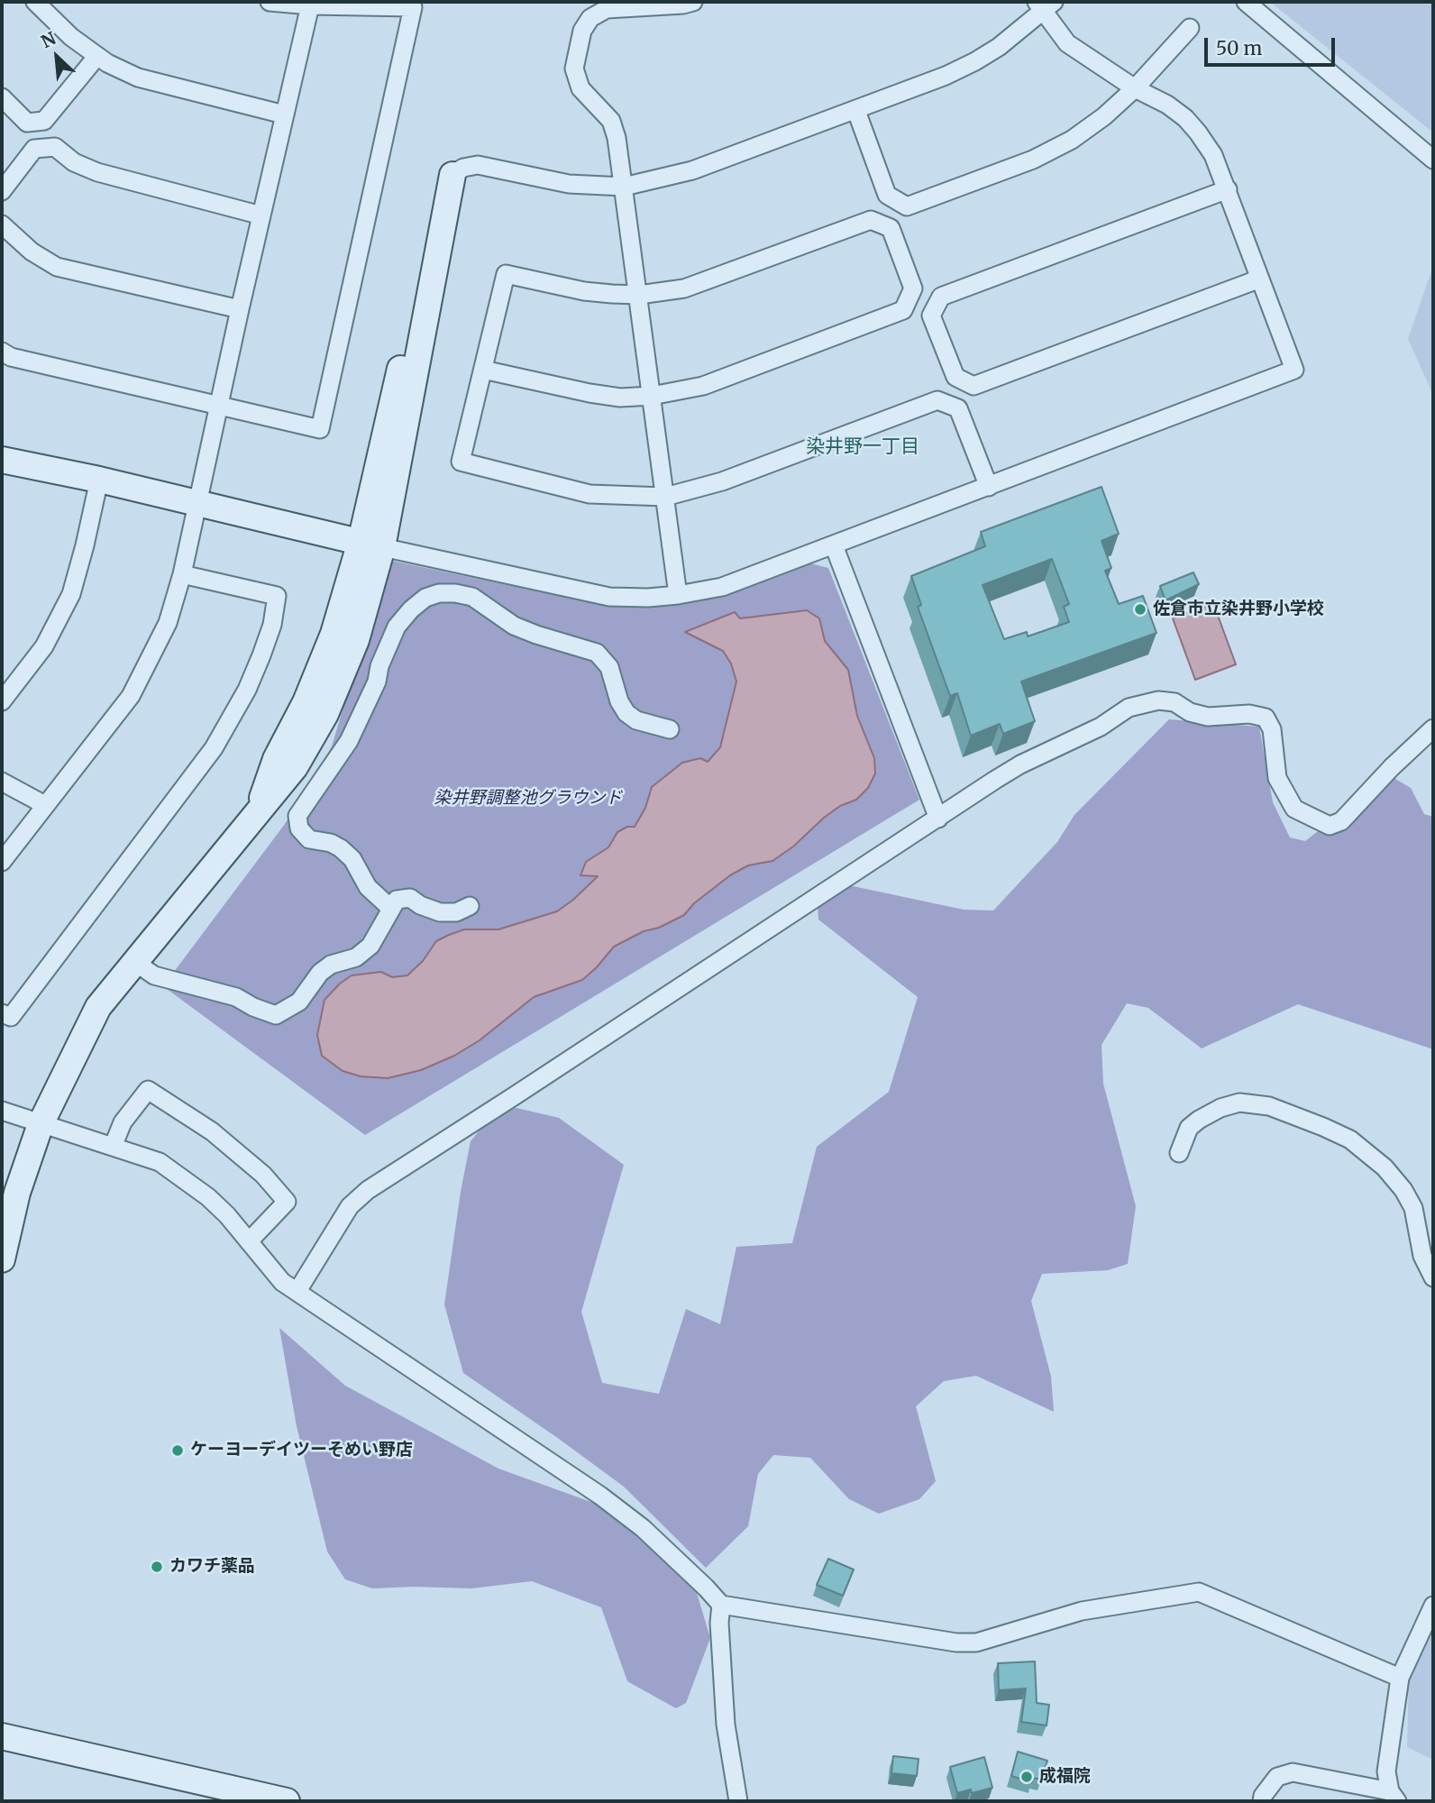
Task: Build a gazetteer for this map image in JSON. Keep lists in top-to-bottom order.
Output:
{
  "districts": ["染井野一丁目"],
  "parks": ["染井野調整池グラウンド"],
  "places": [
    "佐倉市立染井野小学校",
    "ケーヨーデイツーそめい野店",
    "カワチ薬品",
    "成福院"
  ],
  "scale_bar": "50 m",
  "north": "top left"
}
